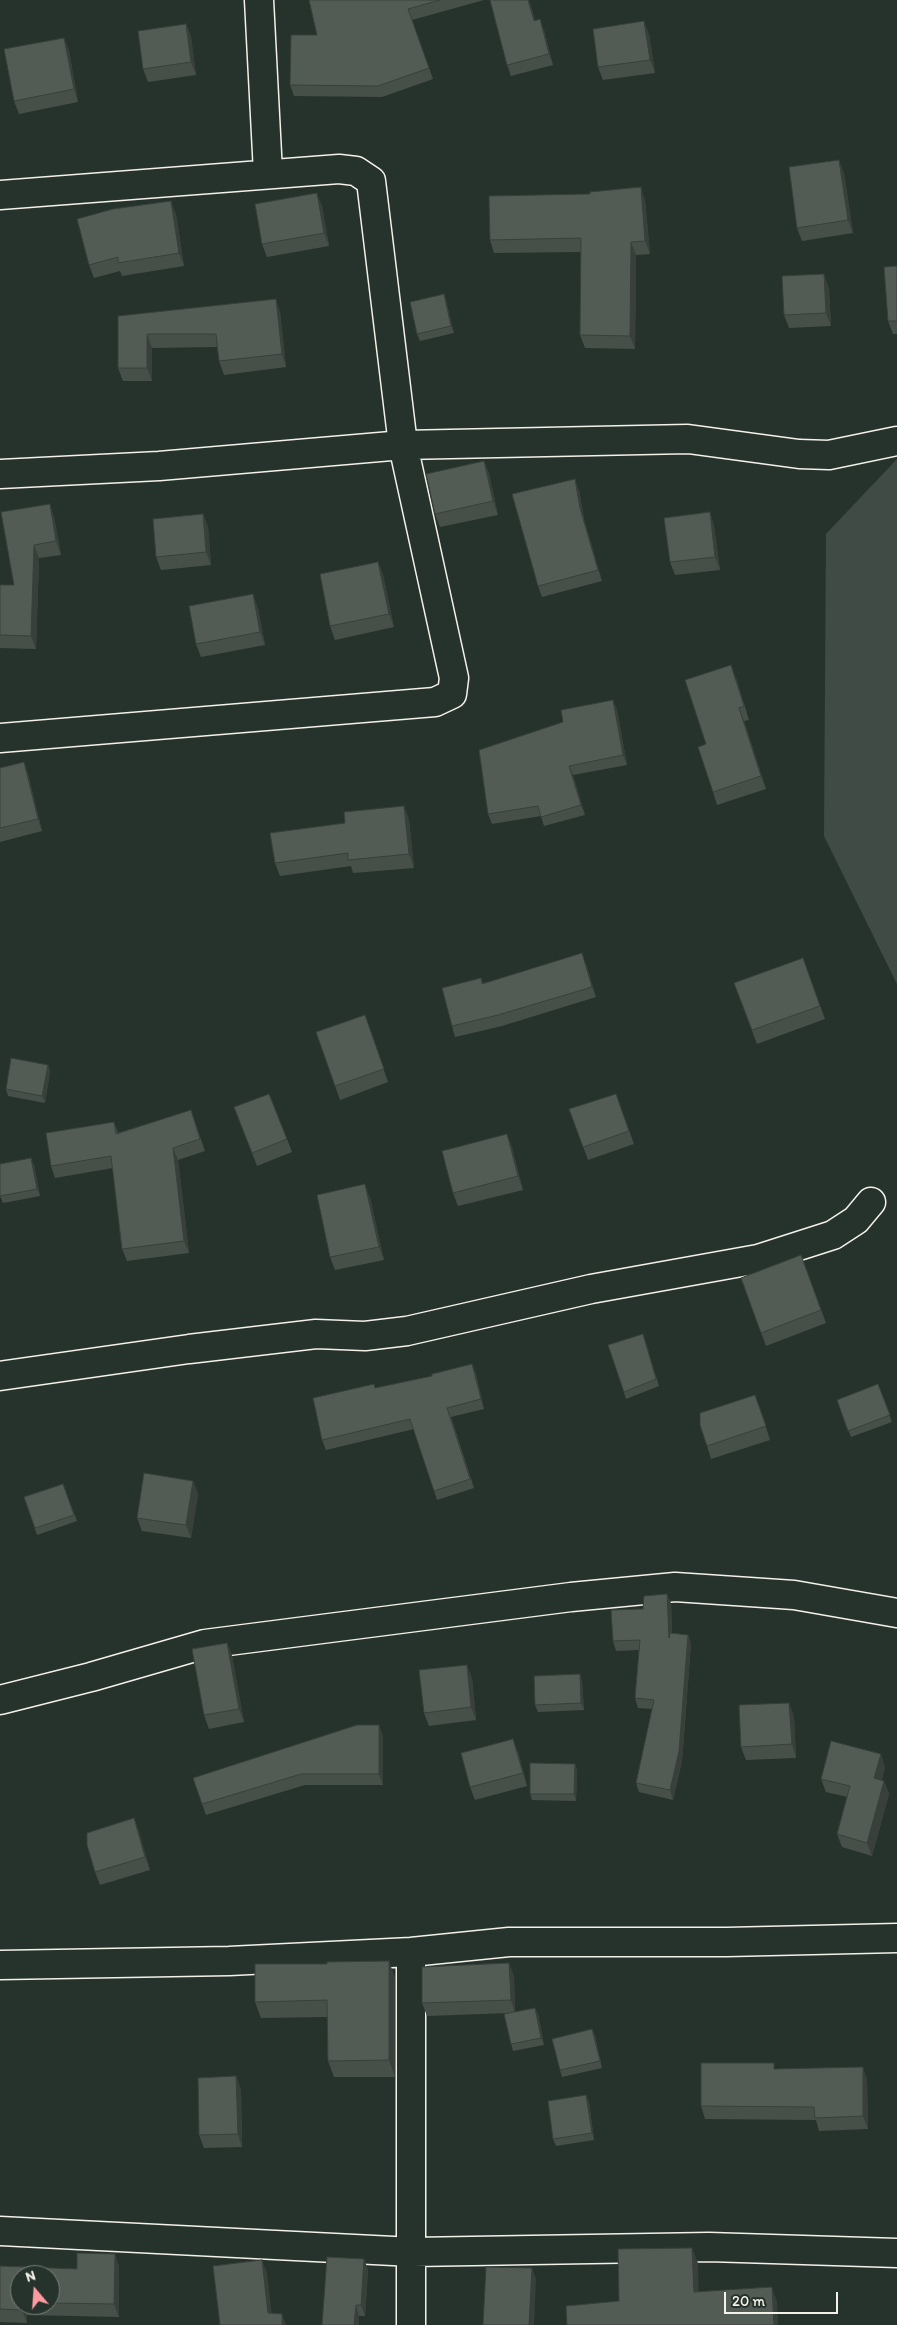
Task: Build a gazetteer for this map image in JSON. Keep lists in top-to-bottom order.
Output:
{
  "scale_bar": "20 m",
  "north": "top"
}
